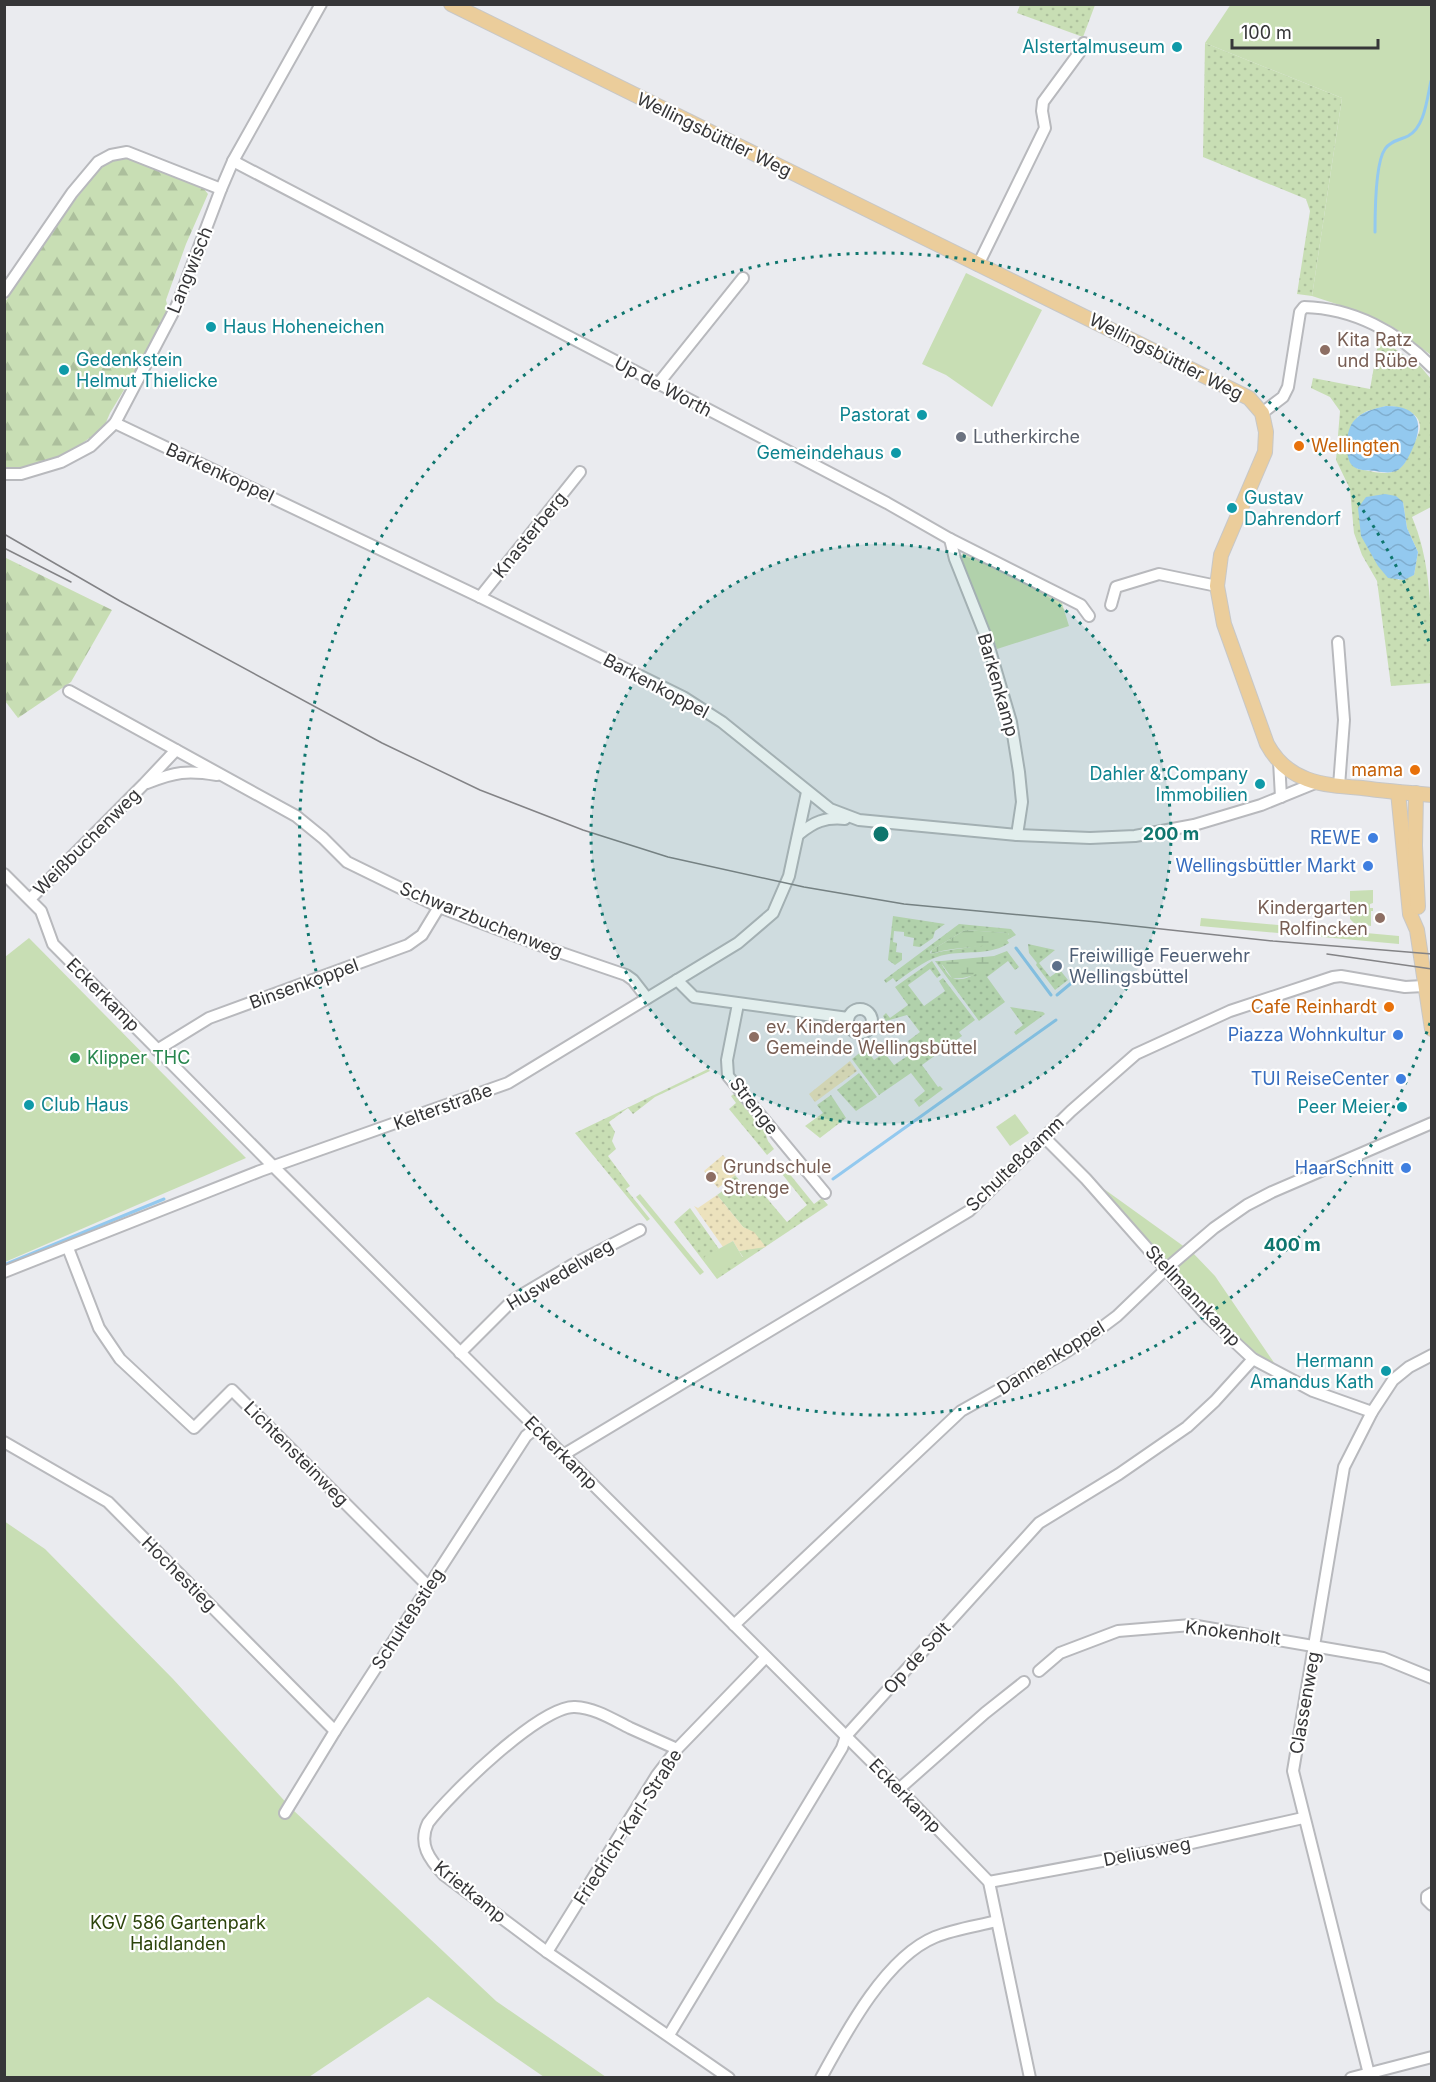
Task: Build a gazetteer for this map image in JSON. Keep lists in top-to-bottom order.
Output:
{
  "streets": {
    "main road": ["Wellingsbüttler Weg"],
    "street": [
      "Langwisch",
      "Up de Worth",
      "Barkenkoppel",
      "Knasterberg",
      "Barkenkamp",
      "Weißbuchenweg",
      "Schwarzbuchenweg",
      "Binsenkoppel",
      "Eckerkamp",
      "Strenge",
      "Kelterstraße",
      "Schulteßdamm",
      "Huswedelweg",
      "Stellmannkamp",
      "Dannenkoppel",
      "Lichtensteinweg",
      "Hochestieg",
      "Schulteßstieg",
      "Knokenholt",
      "Op de Solt",
      "Classenweg",
      "Friedrich-Karl-Straße",
      "Deliusweg",
      "Krietkamp"
    ]
  },
  "crossings": [
    ["Wellingsbüttler Weg", "Barkenkoppel"],
    ["Langwisch", "Up de Worth"],
    ["Langwisch", "Barkenkoppel"],
    ["Up de Worth", "Barkenkamp"],
    ["Barkenkoppel", "Knasterberg"],
    ["Barkenkoppel", "Barkenkamp"],
    ["Barkenkoppel", "Kelterstraße"],
    ["Weißbuchenweg", "Schwarzbuchenweg"],
    ["Weißbuchenweg", "Eckerkamp"],
    ["Schwarzbuchenweg", "Binsenkoppel"],
    ["Schwarzbuchenweg", "Kelterstraße"],
    ["Binsenkoppel", "Eckerkamp"],
    ["Eckerkamp", "Kelterstraße"],
    ["Eckerkamp", "Schulteßdamm"],
    ["Eckerkamp", "Huswedelweg"],
    ["Eckerkamp", "Dannenkoppel"],
    ["Eckerkamp", "Schulteßstieg"],
    ["Eckerkamp", "Op de Solt"],
    ["Eckerkamp", "Friedrich-Karl-Straße"],
    ["Eckerkamp", "Deliusweg"],
    ["Kelterstraße", "Lichtensteinweg"],
    ["Schulteßdamm", "Stellmannkamp"],
    ["Stellmannkamp", "Dannenkoppel"],
    ["Stellmannkamp", "Op de Solt"],
    ["Stellmannkamp", "Classenweg"],
    ["Lichtensteinweg", "Schulteßstieg"],
    ["Hochestieg", "Schulteßstieg"],
    ["Knokenholt", "Classenweg"],
    ["Op de Solt", "Krietkamp"],
    ["Classenweg", "Deliusweg"],
    ["Friedrich-Karl-Straße", "Krietkamp"]
  ],
  "parks": ["KGV 586 Gartenpark Haidlanden"],
  "places": [
    "Alstertalmuseum",
    "Haus Hoheneichen",
    "Kita Ratz und Rübe",
    "Gedenkstein Helmut Thielicke",
    "Pastorat",
    "Lutherkirche",
    "Wellingten",
    "Gemeindehaus",
    "Gustav Dahrendorf",
    "mama",
    "Dahler & Company Immobilien",
    "REWE",
    "Wellingsbüttler Markt",
    "Kindergarten Rolfincken",
    "Freiwillige Feuerwehr Wellingsbüttel",
    "Cafe Reinhardt",
    "Piazza Wohnkultur",
    "ev. Kindergarten Gemeinde Wellingsbüttel",
    "Klipper THC",
    "TUI ReiseCenter",
    "Club Haus",
    "Peer Meier",
    "HaarSchnitt",
    "Grundschule Strenge",
    "Hermann Amandus Kath"
  ],
  "scale_bar": "100 m",
  "rings": ["200 m", "400 m"]
}
